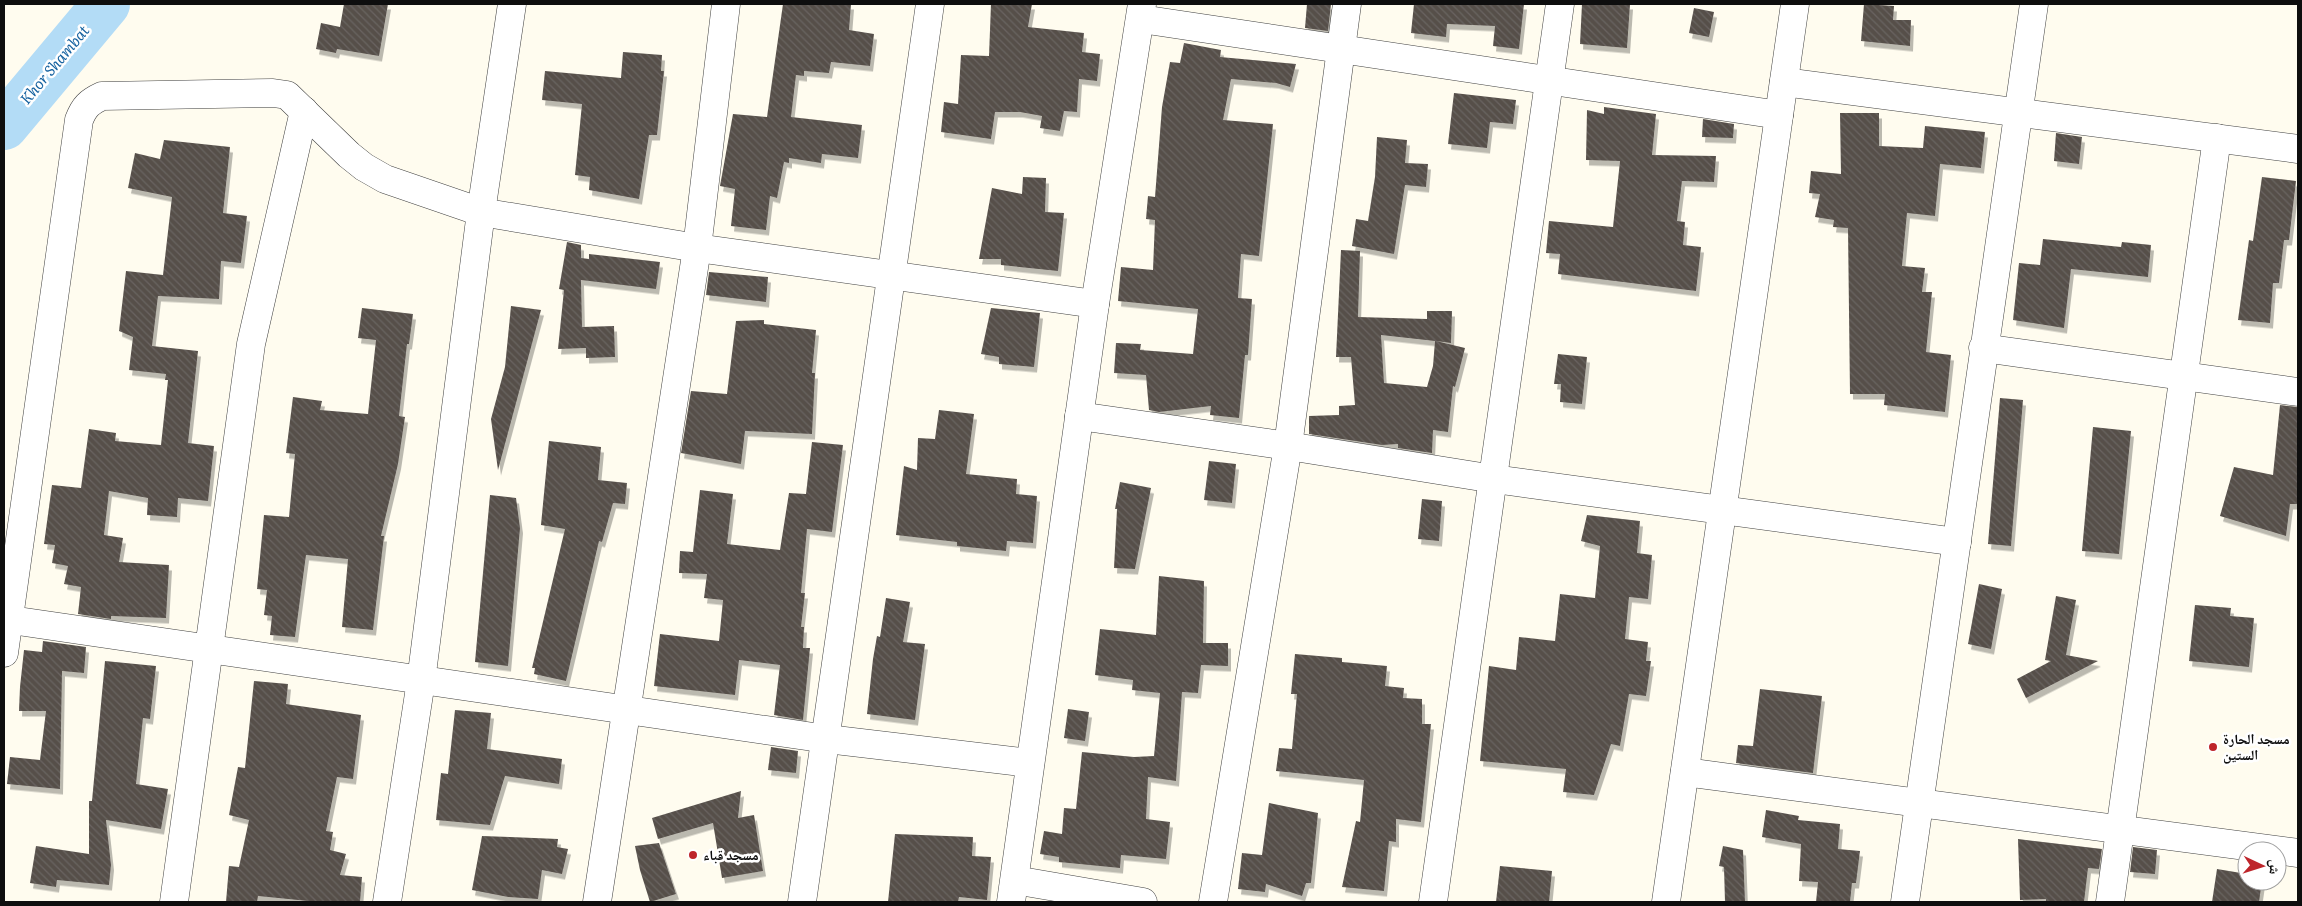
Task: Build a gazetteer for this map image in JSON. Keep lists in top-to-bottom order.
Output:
{
  "water": ["Khor Shambat"],
  "places": ["مسجد الحارة الستين", "مسجد قباء"],
  "north": "right"
}
